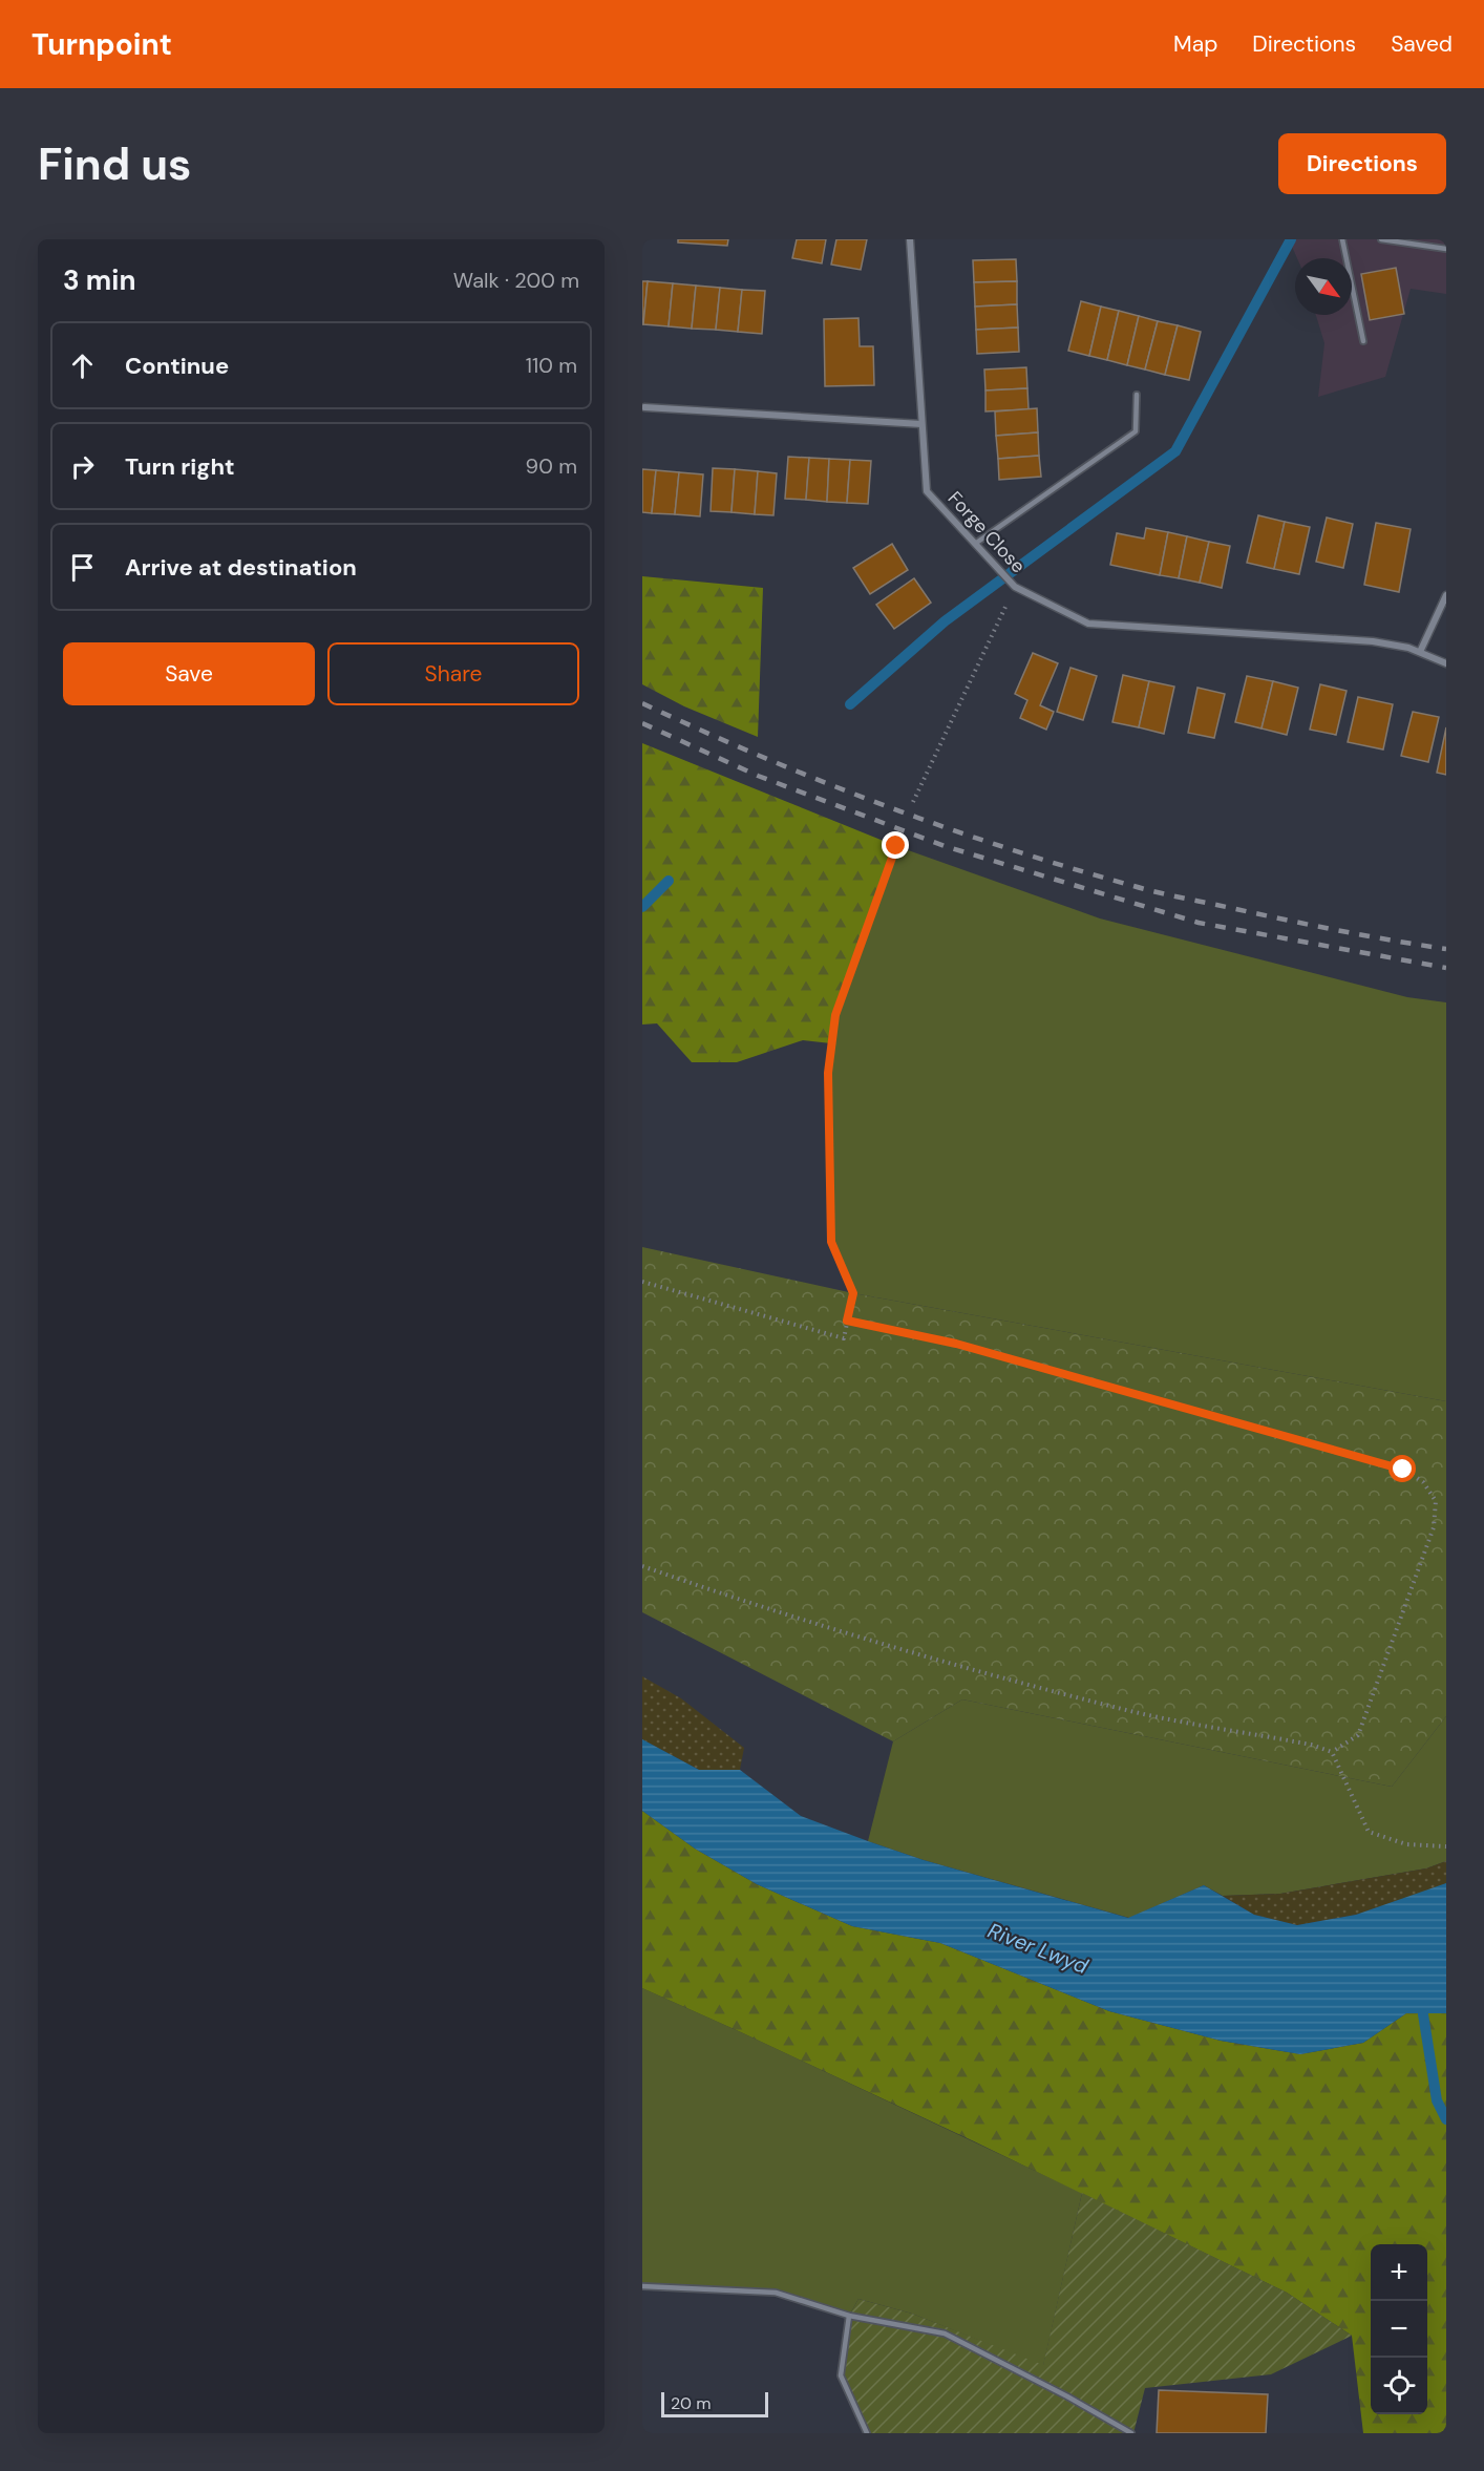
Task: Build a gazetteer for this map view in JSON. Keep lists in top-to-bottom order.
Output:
{
  "streets": {
    "street": ["Forge Close"]
  },
  "water": ["River Lwyd"],
  "scale_bar": "20 m",
  "north": "bottom right",
  "page": {
    "header": "Turnpoint",
    "nav": ["Map", "Directions", "Saved"],
    "buttons": [
      "Directions",
      ["Save", "Share"]
    ],
    "title": "Find us",
    "heading": ["3 min", "Walk · 200 m"],
    "list": [
      ["Continue", "110 m"],
      ["Turn right", "90 m"],
      "Arrive at destination"
    ],
    "map_buttons": ["+", "−"],
    "scale": "20 m"
  }
}
